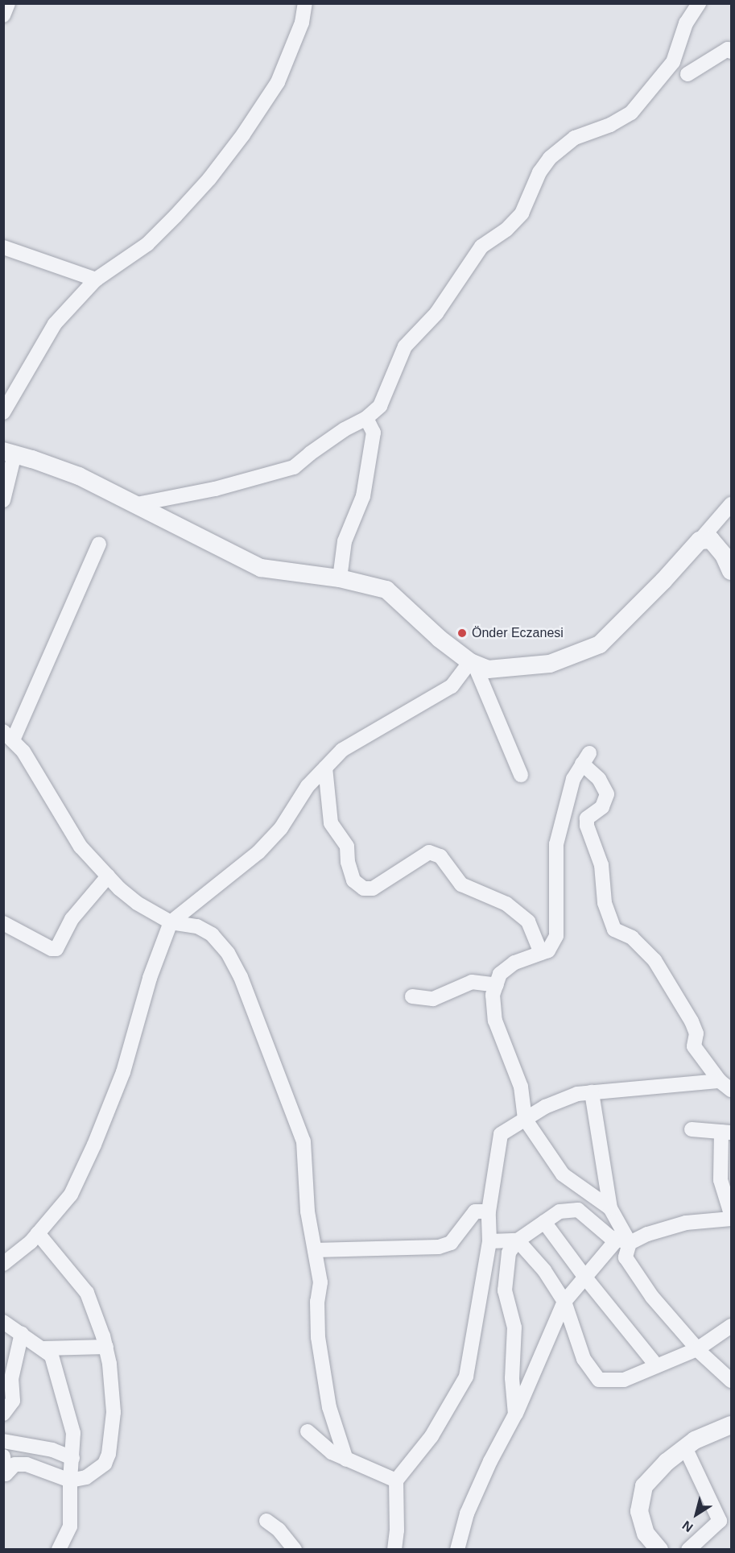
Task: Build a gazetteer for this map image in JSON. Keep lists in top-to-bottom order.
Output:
{
  "places": ["Önder Eczanesi"],
  "north": "bottom left"
}
